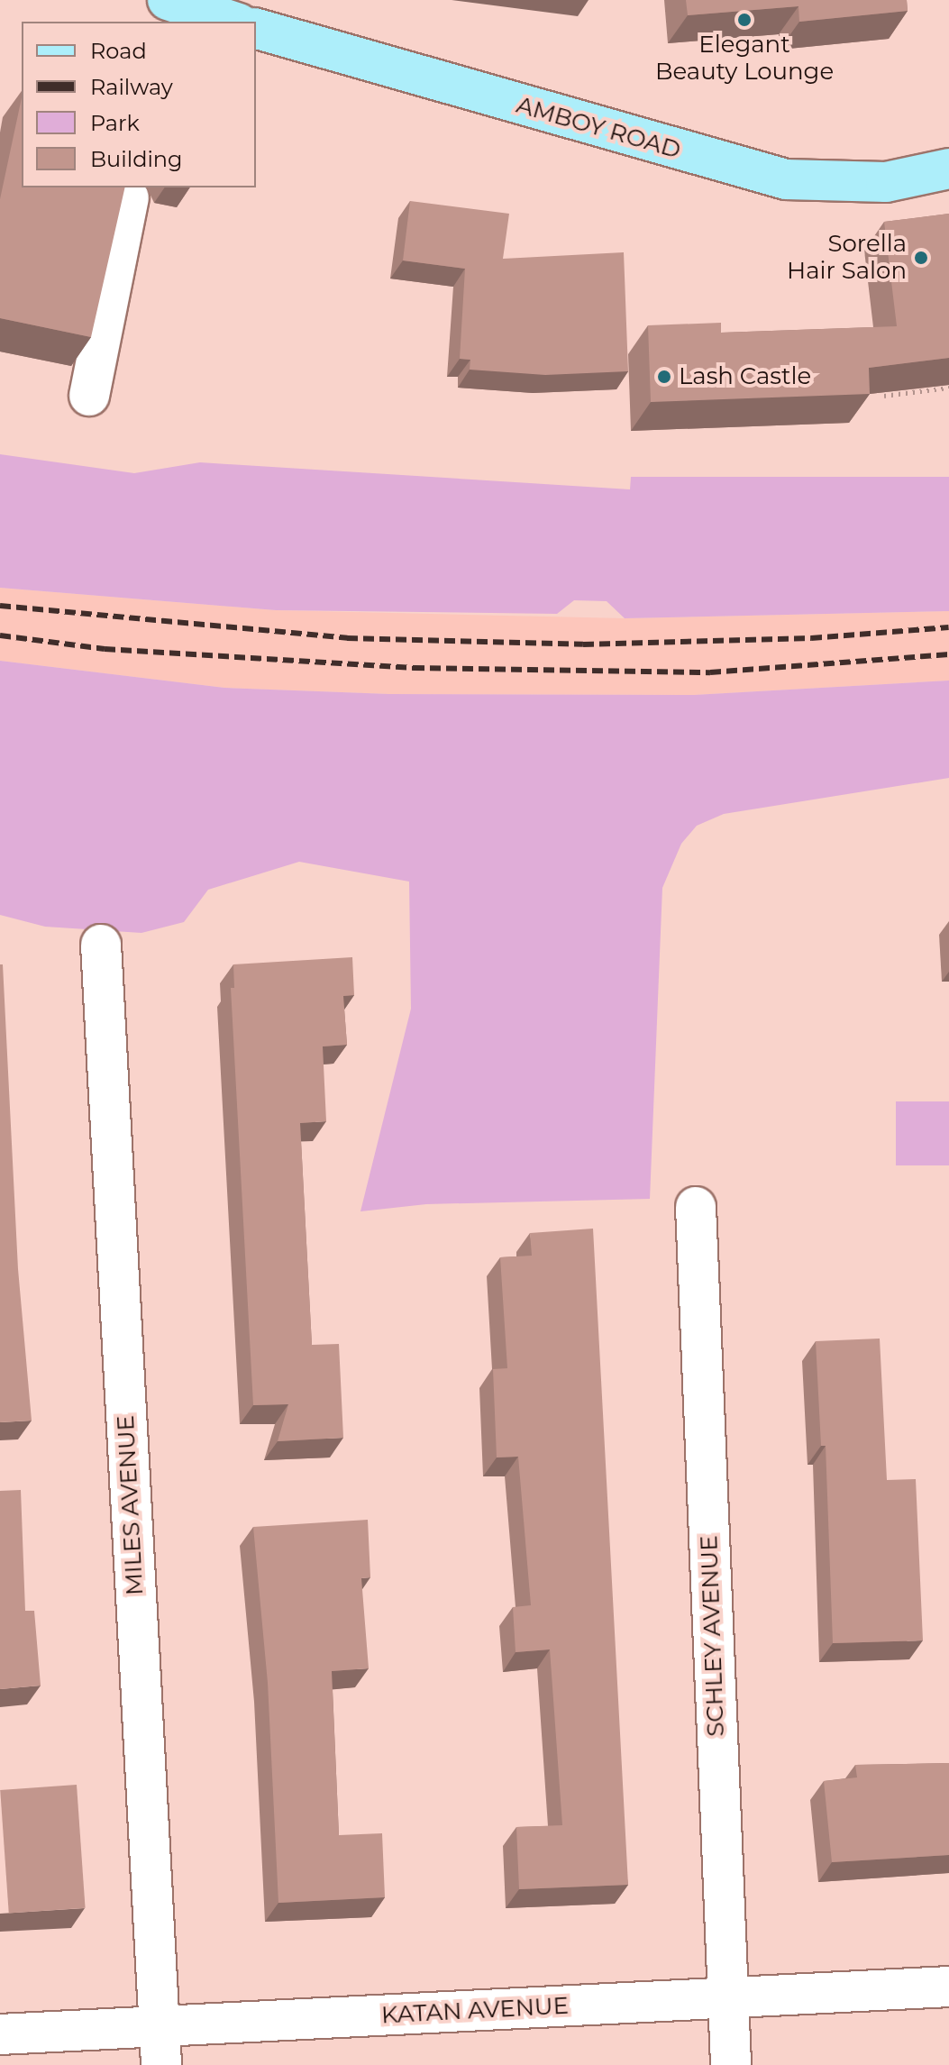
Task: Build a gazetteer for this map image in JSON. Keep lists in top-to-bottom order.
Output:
{
  "streets": {
    "main road": ["AMBOY ROAD"],
    "street": ["MILES AVENUE", "SCHLEY AVENUE", "KATAN AVENUE"]
  },
  "crossings": [
    ["MILES AVENUE", "KATAN AVENUE"],
    ["SCHLEY AVENUE", "KATAN AVENUE"]
  ],
  "places": ["Elegant Beauty Lounge", "Sorella Hair Salon", "Lash Castle"],
  "legend": [
    "Road",
    "Railway",
    "Park",
    "Building"
  ]
}
